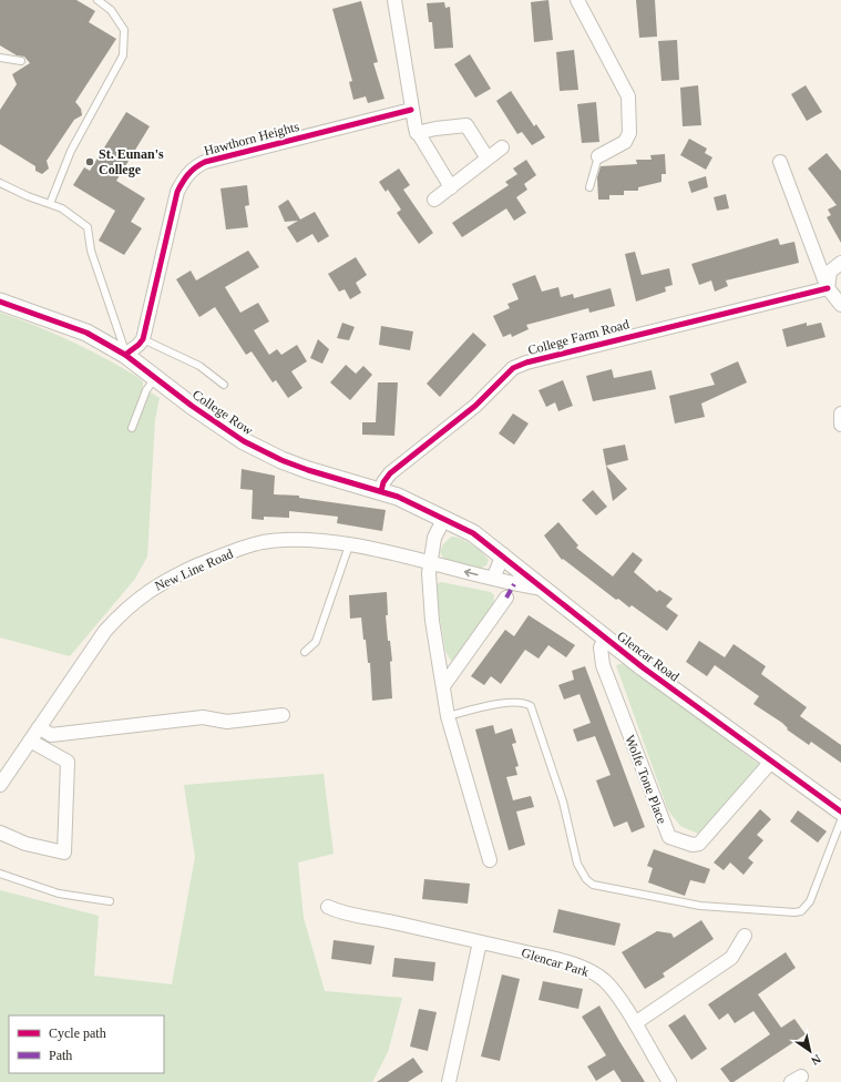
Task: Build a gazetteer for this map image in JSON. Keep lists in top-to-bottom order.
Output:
{
  "streets": {
    "street": [
      "Hawthorn Heights",
      "College Farm Road",
      "College Row",
      "New Line Road",
      "Glencar Road",
      "Wolfe Tone Place",
      "Glencar Park"
    ]
  },
  "crossings": [
    ["College Farm Road", "College Row"],
    ["College Row", "Glencar Road"],
    ["New Line Road", "Glencar Road"],
    ["Glencar Road", "Wolfe Tone Place"]
  ],
  "places": ["St. Eunan's College"],
  "legend": ["Cycle path", "Path"],
  "north": "bottom right"
}
